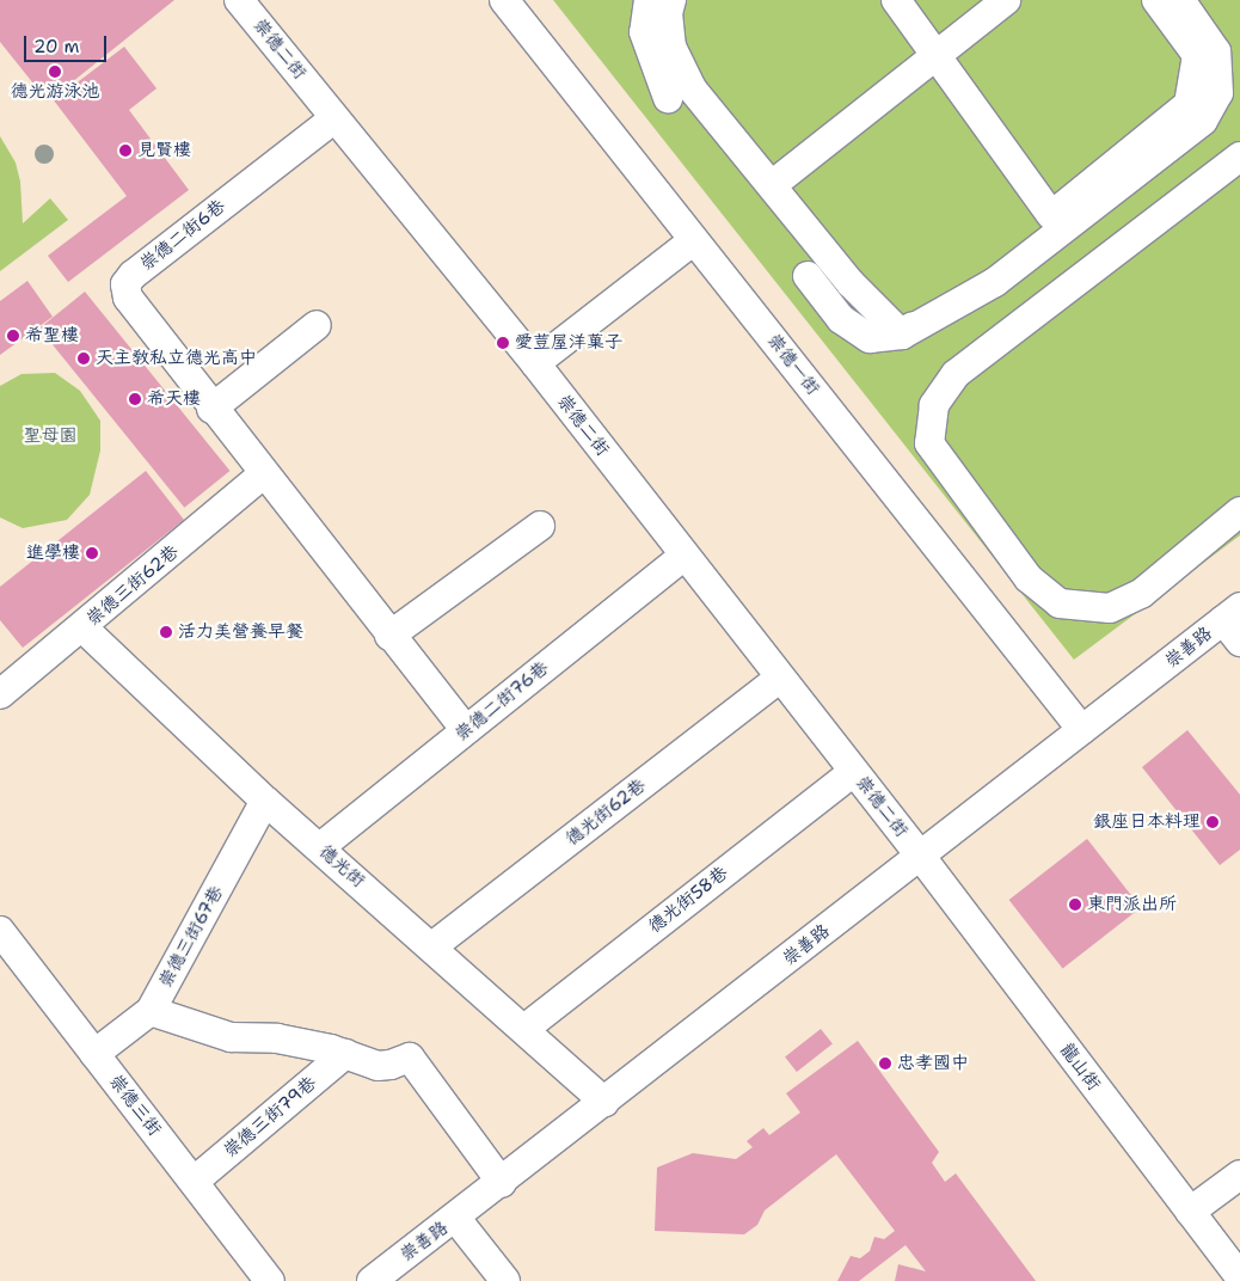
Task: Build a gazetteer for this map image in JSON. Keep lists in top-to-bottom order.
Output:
{
  "streets": {
    "street": [
      "崇德二街",
      "崇德二街6巷",
      "崇德一街",
      "崇德三街62巷",
      "崇善路",
      "崇德二街76巷",
      "德光街62巷",
      "德光街",
      "德光街58巷",
      "崇德三街67巷",
      "龍山街",
      "崇德三街",
      "崇德三街79巷"
    ]
  },
  "crossings": [
    ["崇德二街", "崇德二街6巷"],
    ["崇德二街", "崇善路"],
    ["崇德二街", "崇德二街76巷"],
    ["崇德二街", "德光街62巷"],
    ["崇德二街", "德光街58巷"],
    ["崇德二街", "龍山街"],
    ["崇德二街6巷", "崇德三街62巷"],
    ["崇德二街6巷", "崇德二街76巷"],
    ["崇德一街", "崇善路"],
    ["崇德三街62巷", "德光街"],
    ["崇善路", "德光街"],
    ["崇善路", "龍山街"],
    ["崇德二街76巷", "德光街"],
    ["德光街62巷", "德光街"],
    ["德光街", "德光街58巷"],
    ["德光街", "崇德三街67巷"],
    ["崇德三街67巷", "崇德三街"],
    ["崇德三街", "崇德三街79巷"]
  ],
  "parks": ["聖母園"],
  "places": [
    "德光游泳池",
    "見賢樓",
    "希聖樓",
    "愛荳屋洋菓子",
    "天主教私立德光高中",
    "希天樓",
    "進學樓",
    "活力美營養早餐",
    "銀座日本料理",
    "東門派出所",
    "忠孝國中"
  ],
  "scale_bar": "20 m"
}
